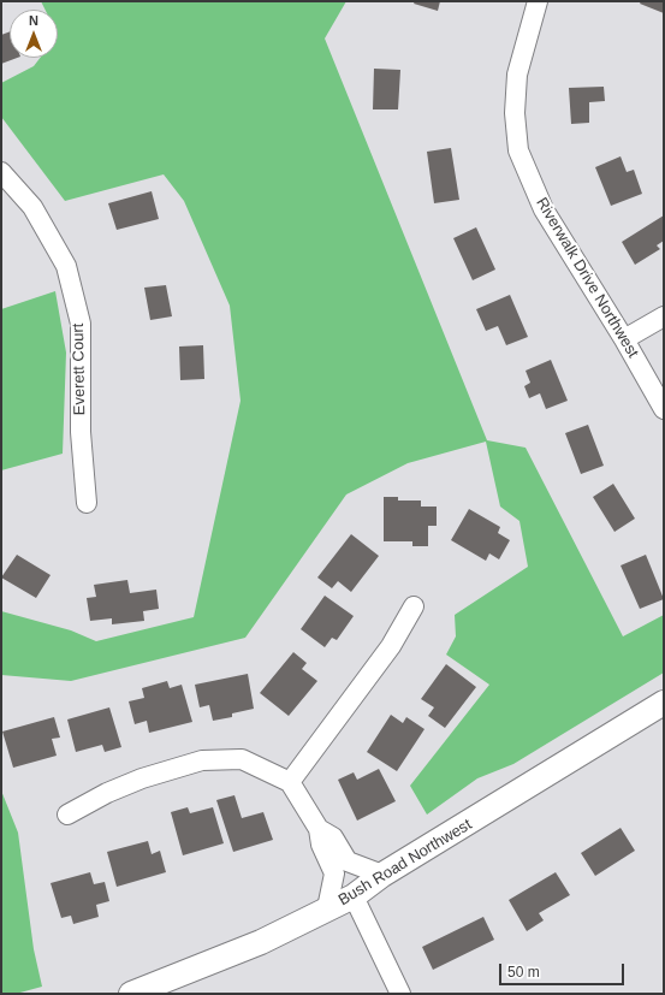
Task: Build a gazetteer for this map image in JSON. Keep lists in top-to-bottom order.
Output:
{
  "streets": {
    "street": ["Riverwalk Drive Northwest", "Everett Court", "Bush Road Northwest"]
  },
  "scale_bar": "50 m",
  "north": "top"
}
